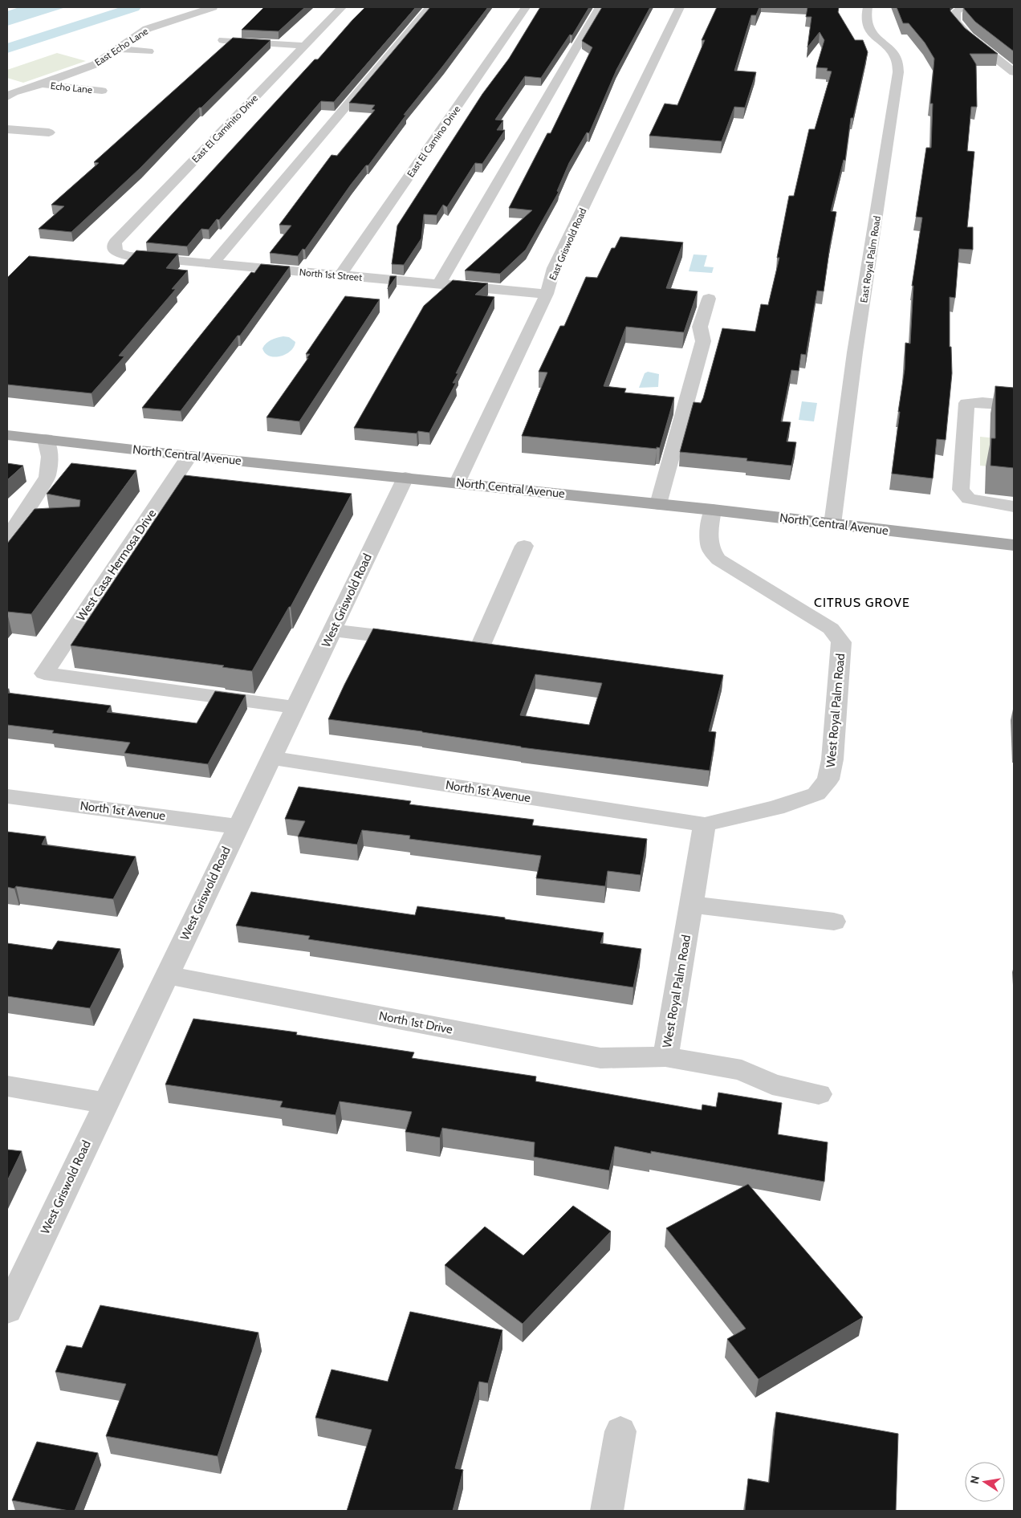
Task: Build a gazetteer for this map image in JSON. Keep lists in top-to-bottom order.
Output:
{
  "streets": {
    "main road": ["North Central Avenue"],
    "street": [
      "East Echo Lane",
      "Echo Lane",
      "East El Caminito Drive",
      "East El Camino Drive",
      "East Griswold Road",
      "East Royal Palm Road",
      "North 1st Street",
      "West Casa Hermosa Drive",
      "West Griswold Road",
      "West Royal Palm Road",
      "North 1st Avenue",
      "North 1st Drive"
    ]
  },
  "crossings": [
    ["East Echo Lane", "Echo Lane"],
    ["East El Caminito Drive", "North 1st Street"],
    ["East El Camino Drive", "North 1st Street"],
    ["East Griswold Road", "North 1st Street"],
    ["East Griswold Road", "North Central Avenue"],
    ["East Royal Palm Road", "North Central Avenue"],
    ["North Central Avenue", "West Casa Hermosa Drive"],
    ["North Central Avenue", "West Griswold Road"],
    ["North Central Avenue", "West Royal Palm Road"],
    ["West Casa Hermosa Drive", "West Griswold Road"],
    ["West Griswold Road", "North 1st Avenue"],
    ["West Griswold Road", "North 1st Drive"],
    ["West Royal Palm Road", "North 1st Avenue"],
    ["West Royal Palm Road", "North 1st Drive"]
  ],
  "districts": ["CITRUS GROVE"],
  "north": "left"
}
